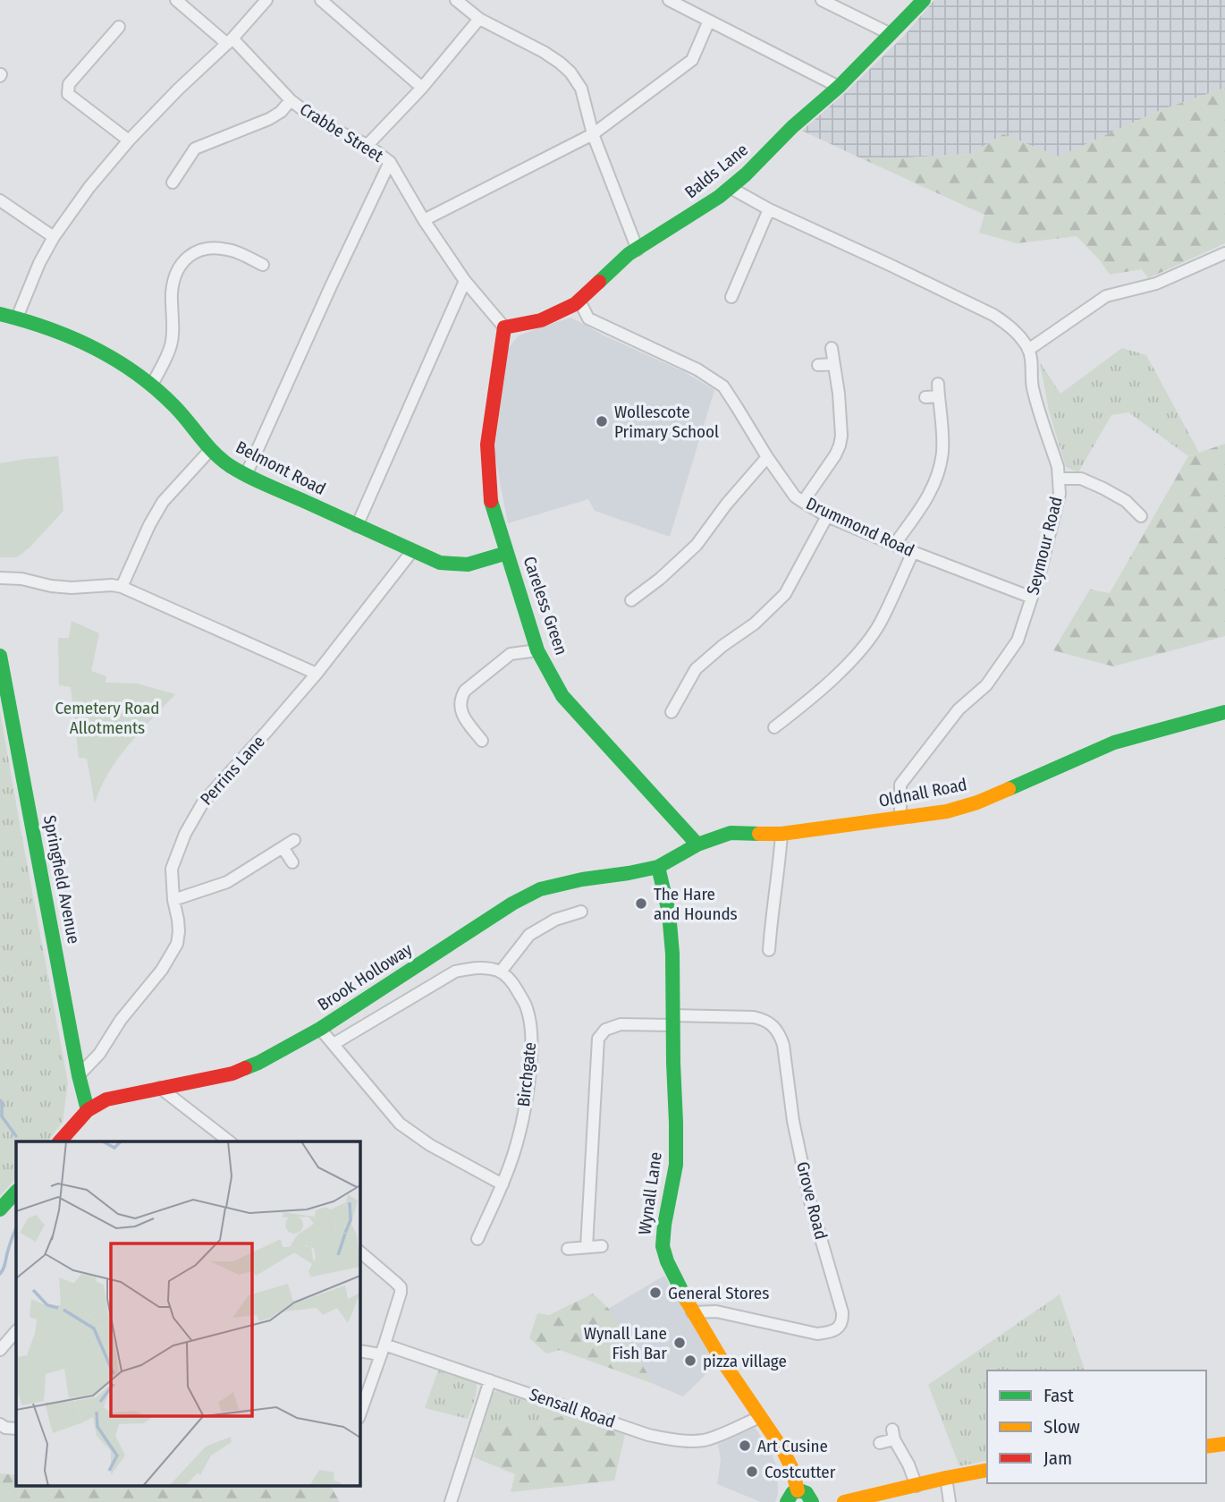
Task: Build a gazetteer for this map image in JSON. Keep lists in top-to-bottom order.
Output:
{
  "streets": {
    "street": [
      "Crabbe Street",
      "Balds Lane",
      "Belmont Road",
      "Drummond Road",
      "Seymour Road",
      "Careless Green",
      "Perrins Lane",
      "Oldnall Road",
      "Springfield Avenue",
      "Brook Holloway",
      "Birchgate",
      "Wynall Lane",
      "Grove Road",
      "Sensall Road"
    ]
  },
  "crossings": [
    ["Crabbe Street", "Balds Lane"],
    ["Crabbe Street", "Careless Green"],
    ["Balds Lane", "Drummond Road"],
    ["Balds Lane", "Careless Green"],
    ["Belmont Road", "Careless Green"],
    ["Belmont Road", "Perrins Lane"],
    ["Drummond Road", "Seymour Road"],
    ["Seymour Road", "Oldnall Road"],
    ["Careless Green", "Oldnall Road"],
    ["Perrins Lane", "Springfield Avenue"],
    ["Oldnall Road", "Brook Holloway"],
    ["Oldnall Road", "Wynall Lane"],
    ["Springfield Avenue", "Brook Holloway"],
    ["Brook Holloway", "Wynall Lane"],
    ["Wynall Lane", "Grove Road"],
    ["Wynall Lane", "Sensall Road"]
  ],
  "parks": ["Cemetery Road Allotments"],
  "places": [
    "Wollescote Primary School",
    "The Hare and Hounds",
    "General Stores",
    "Wynall Lane Fish Bar",
    "pizza village",
    "Art Cusine",
    "Costcutter"
  ],
  "legend": ["Fast", "Slow", "Jam"]
}
